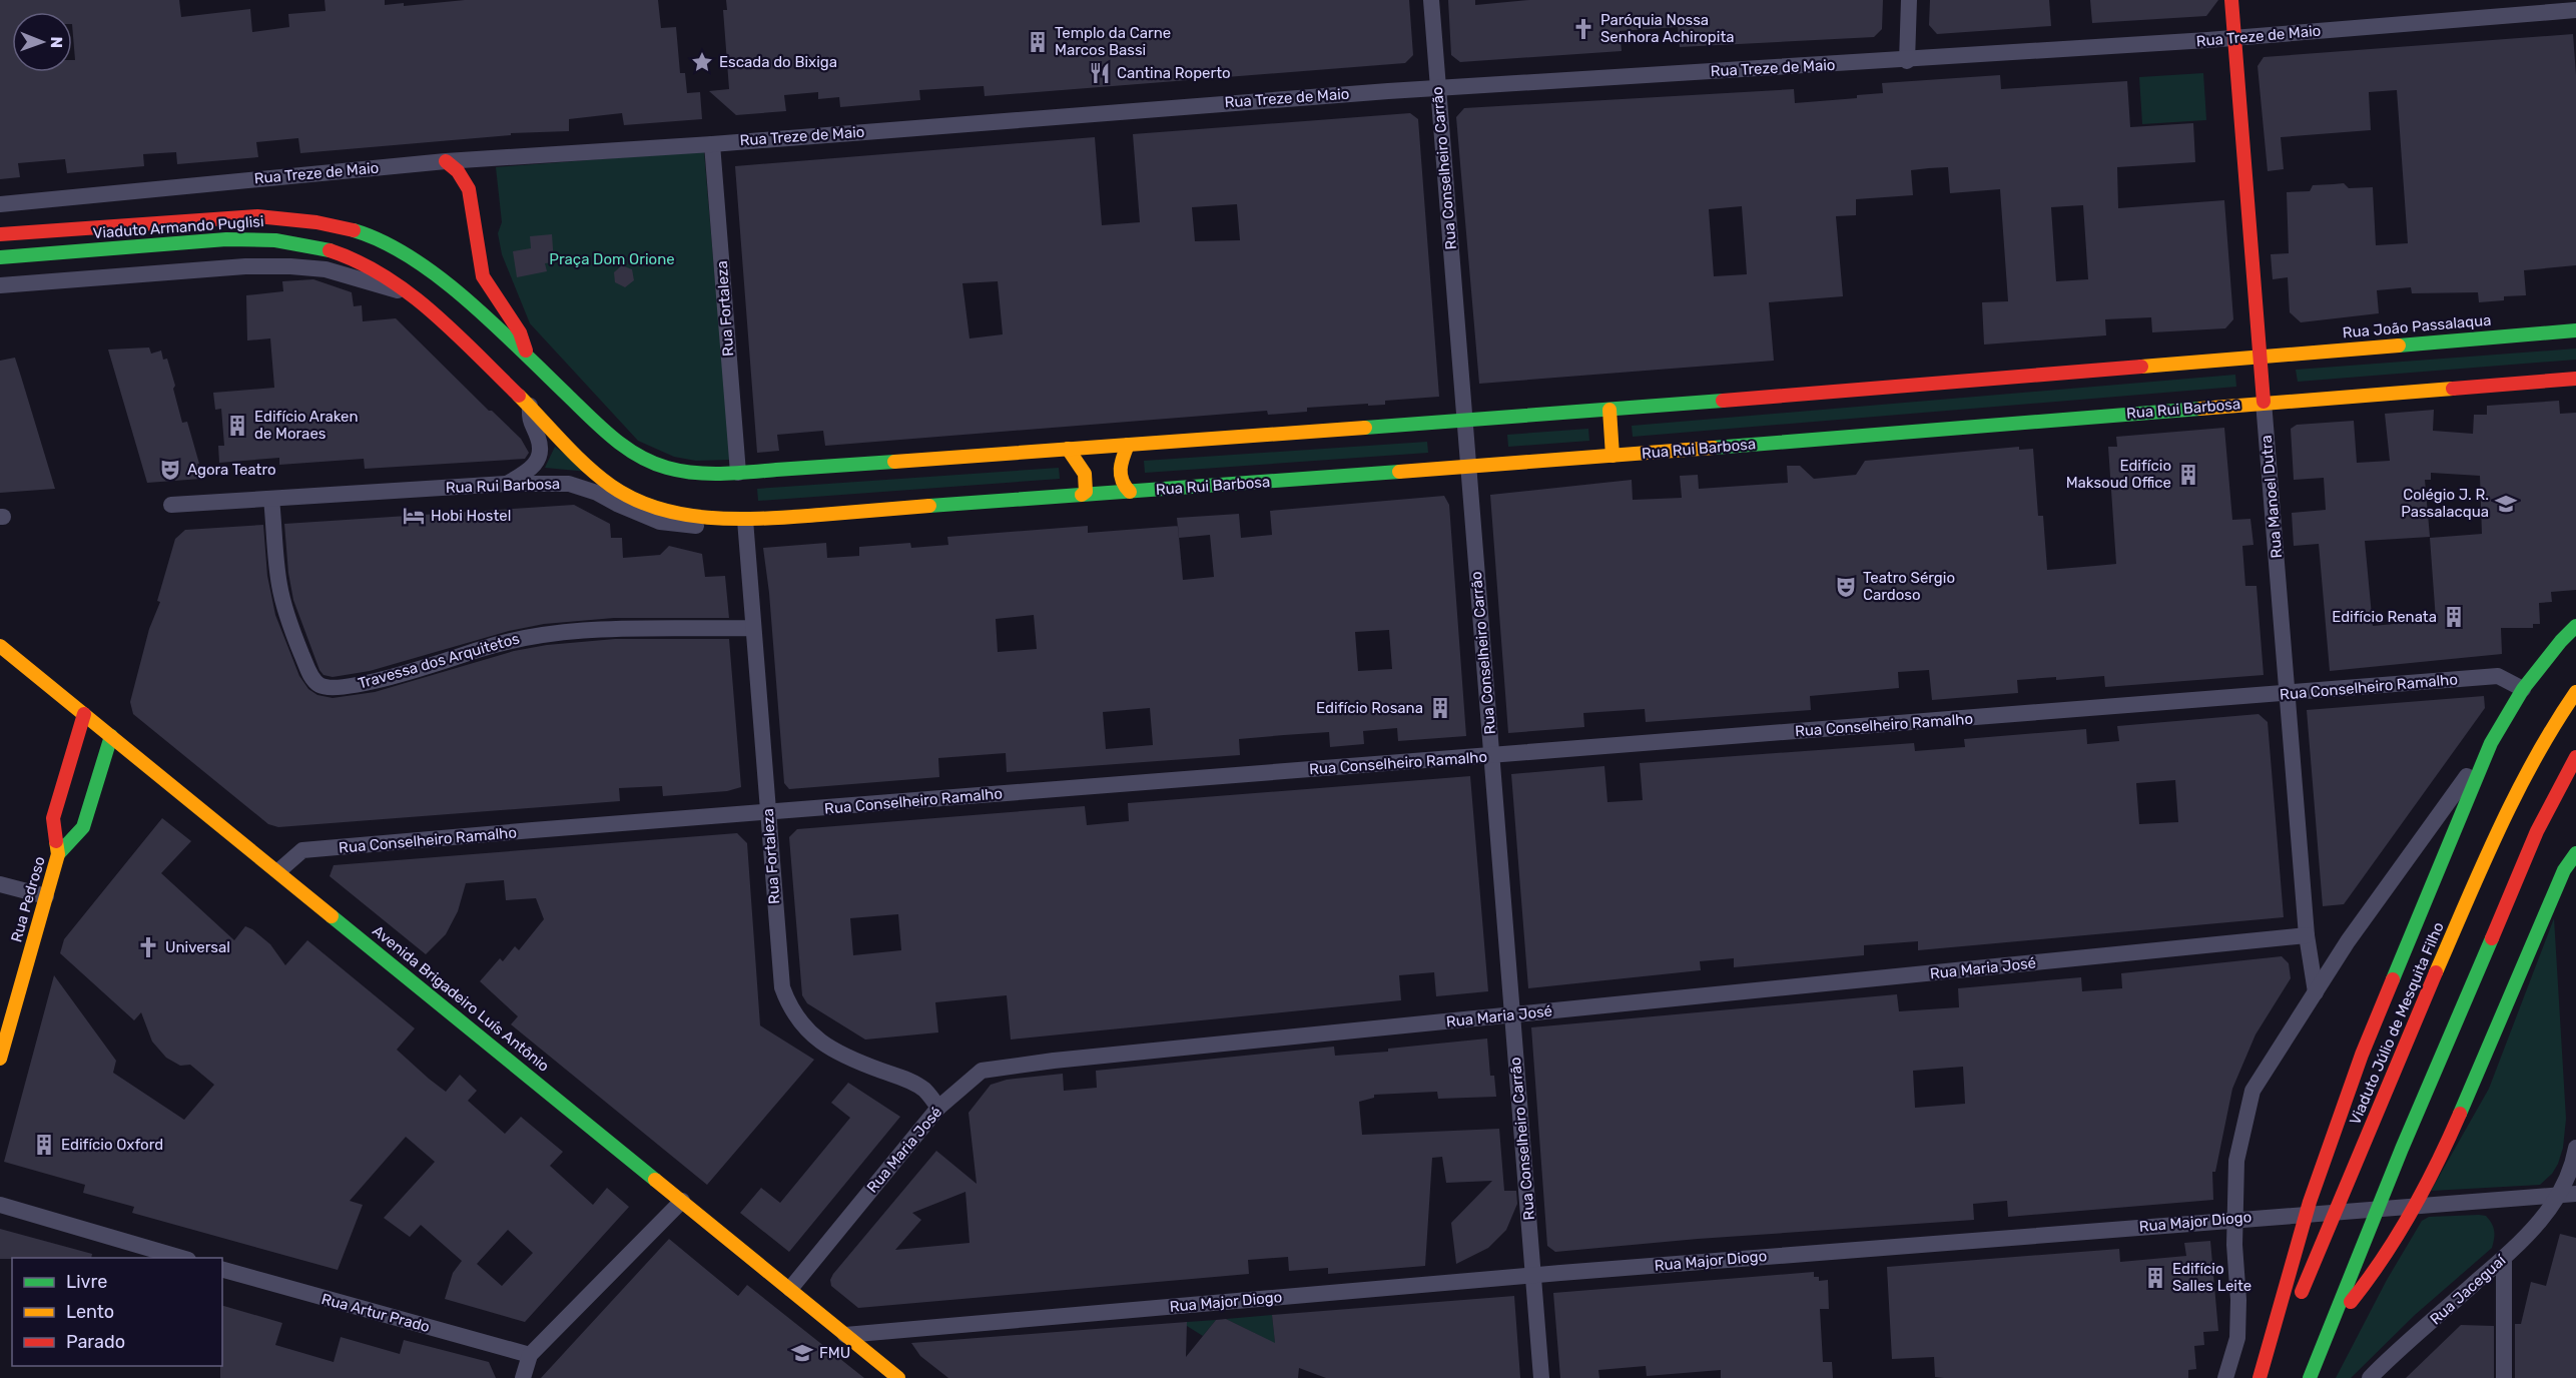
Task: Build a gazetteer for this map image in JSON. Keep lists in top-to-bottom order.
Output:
{
  "streets": {
    "main road": [
      "Viaduto Armando Puglisi",
      "Rua João Passalaqua",
      "Rua Rui Barbosa",
      "Rua Manoel Dutra",
      "Rua Pedroso",
      "Avenida Brigadeiro Luís Antônio",
      "Viaduto Júlio de Mesquita Filho"
    ],
    "street": [
      "Rua Treze de Maio",
      "Rua Conselheiro Carrão",
      "Rua Fortaleza",
      "Travessa dos Arquitetos",
      "Rua Conselheiro Ramalho",
      "Rua Maria José",
      "Rua Major Diogo",
      "Rua Jaceguaí",
      "Rua Artur Prado"
    ]
  },
  "crossings": [
    ["Rua Treze de Maio", "Rua Conselheiro Carrão"],
    ["Rua Treze de Maio", "Rua Fortaleza"],
    ["Rua Treze de Maio", "Rua Manoel Dutra"],
    ["Rua Conselheiro Carrão", "Rua Rui Barbosa"],
    ["Rua Conselheiro Carrão", "Rua Conselheiro Ramalho"],
    ["Rua Conselheiro Carrão", "Rua Maria José"],
    ["Rua Conselheiro Carrão", "Rua Major Diogo"],
    ["Rua Fortaleza", "Rua Rui Barbosa"],
    ["Rua Fortaleza", "Travessa dos Arquitetos"],
    ["Rua Fortaleza", "Rua Conselheiro Ramalho"],
    ["Rua Fortaleza", "Rua Maria José"],
    ["Rua João Passalaqua", "Rua Manoel Dutra"],
    ["Rua Rui Barbosa", "Rua Manoel Dutra"],
    ["Rua Rui Barbosa", "Travessa dos Arquitetos"],
    ["Rua Manoel Dutra", "Rua Conselheiro Ramalho"],
    ["Rua Manoel Dutra", "Rua Maria José"],
    ["Rua Conselheiro Ramalho", "Avenida Brigadeiro Luís Antônio"],
    ["Rua Pedroso", "Avenida Brigadeiro Luís Antônio"],
    ["Rua Maria José", "Avenida Brigadeiro Luís Antônio"],
    ["Avenida Brigadeiro Luís Antônio", "Rua Major Diogo"],
    ["Rua Major Diogo", "Rua Jaceguaí"]
  ],
  "parks": ["Praça Dom Orione"],
  "places": {
    "church": ["Paróquia Nossa Senhora Achiropita", "Universal"],
    "building": [
      "Templo da Carne Marcos Bassi",
      "Edifício Araken de Moraes",
      "Edifício Maksoud Office",
      "Edifício Renata",
      "Edifício Rosana",
      "Edifício Oxford",
      "Edifício Salles Leite"
    ],
    "place": ["Escada do Bixiga"],
    "restaurant": ["Cantina Roperto"],
    "theatre": ["Agora Teatro", "Teatro Sérgio Cardoso"],
    "school or university": ["Colégio J. R. Passalacqua", "FMU"],
    "hotel": ["Hobi Hostel"]
  },
  "legend": ["Livre", "Lento", "Parado"],
  "north": "right"
}
